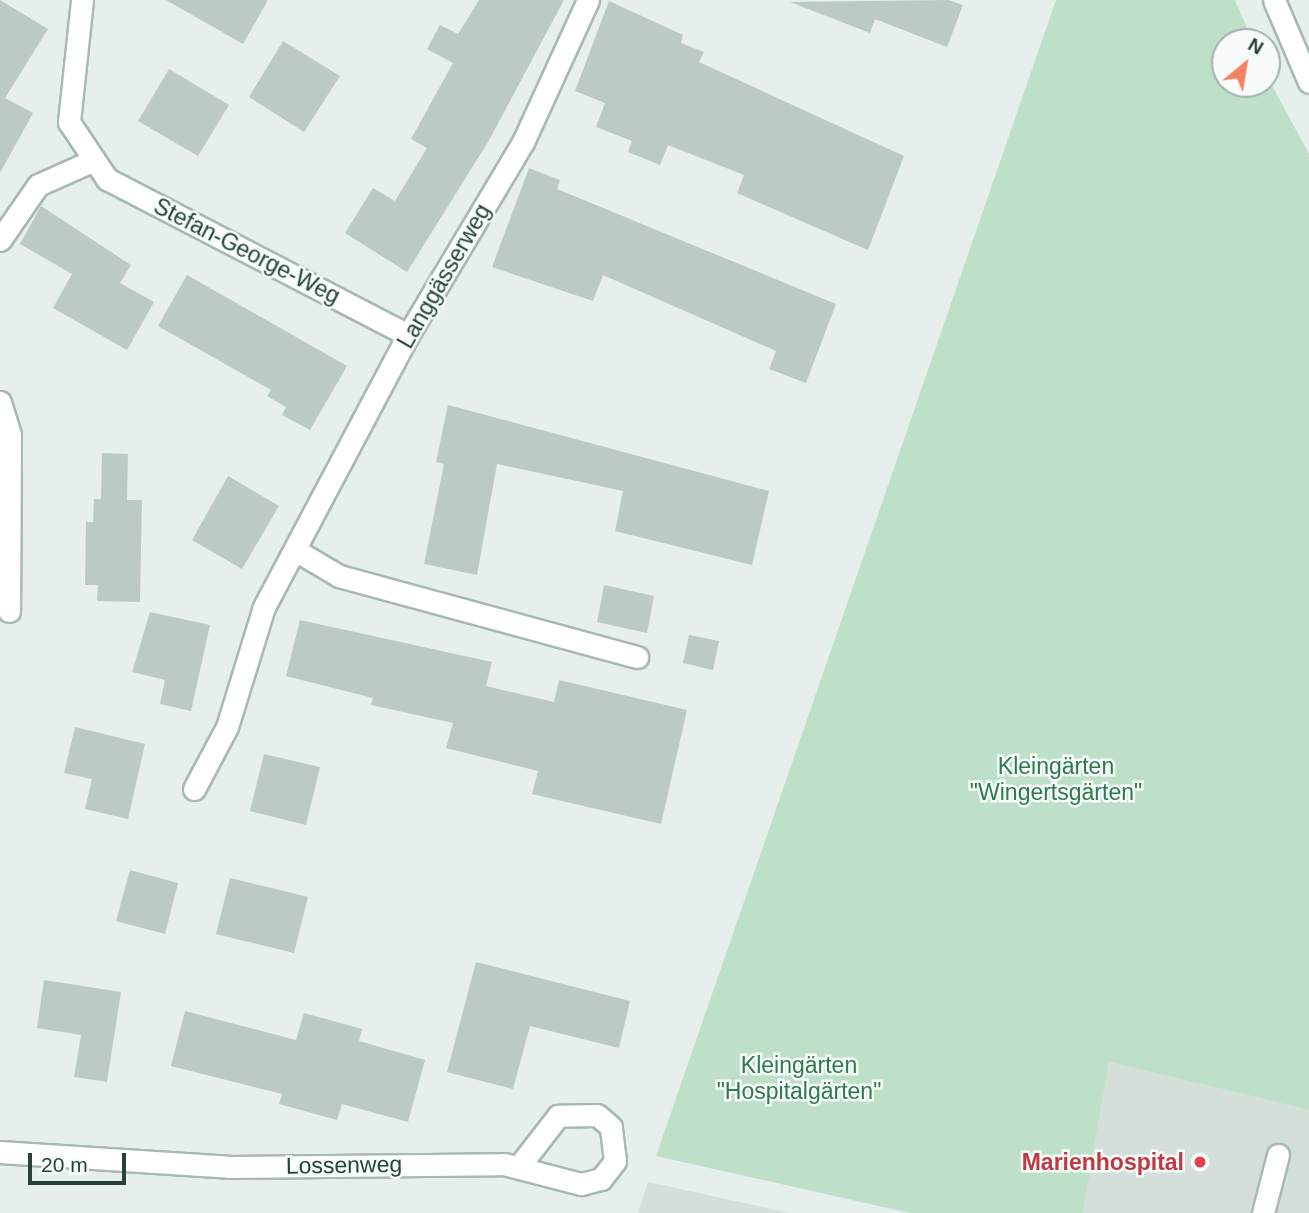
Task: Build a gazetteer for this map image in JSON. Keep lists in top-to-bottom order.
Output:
{
  "streets": {
    "street": ["Stefan-George-Weg", "Langgässerweg", "Lossenweg"]
  },
  "crossings": [
    ["Stefan-George-Weg", "Langgässerweg"]
  ],
  "parks": ["Kleingärten \"Wingertsgärten\"", "Kleingärten \"Hospitalgärten\""],
  "places": ["Marienhospital"],
  "scale_bar": "20 m",
  "north": "top right"
}
